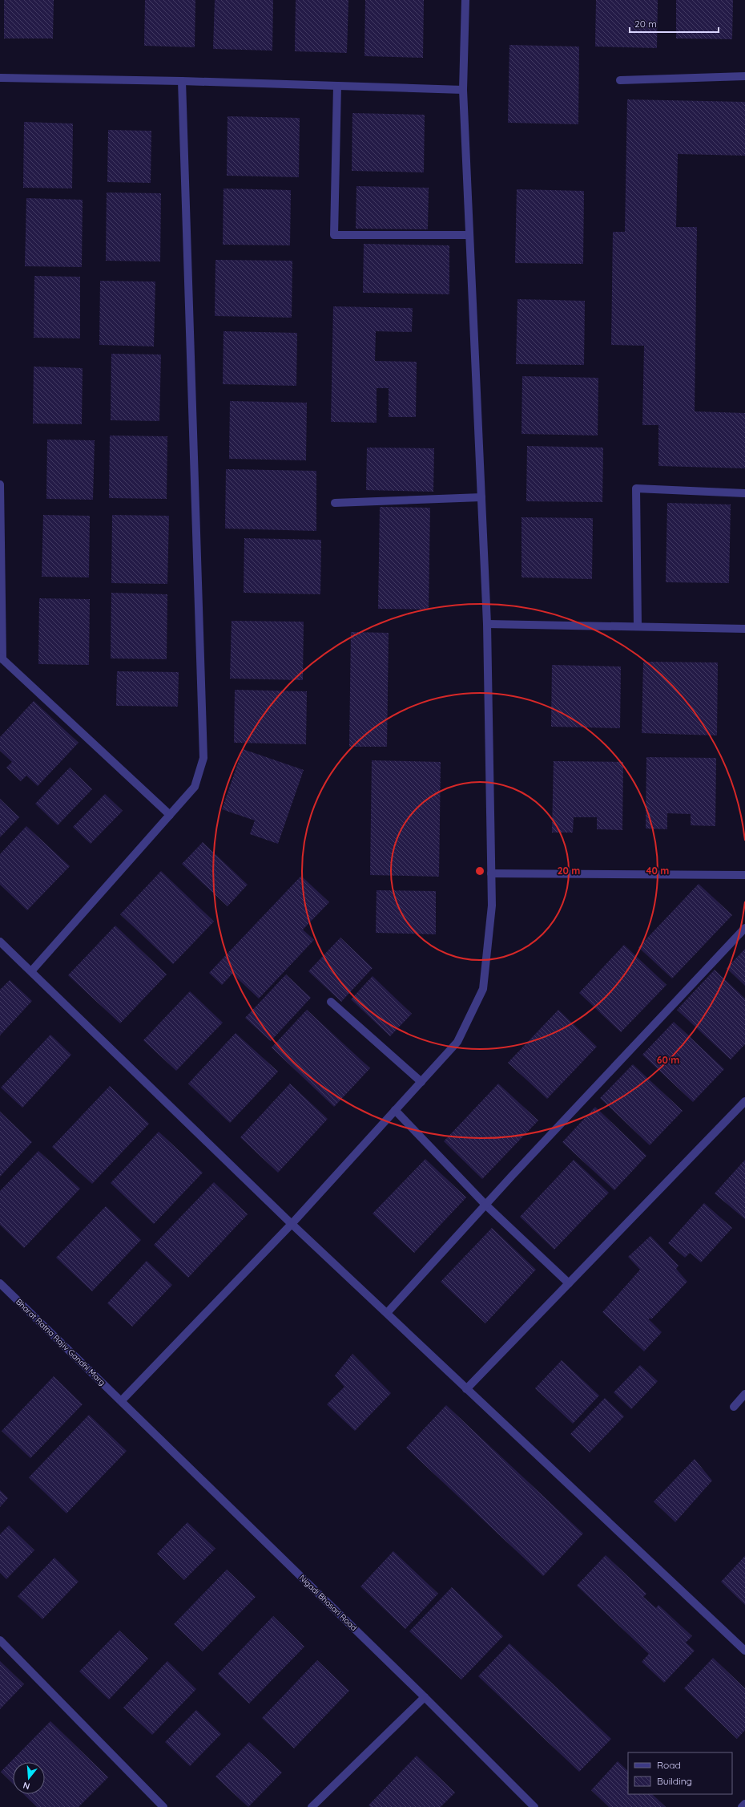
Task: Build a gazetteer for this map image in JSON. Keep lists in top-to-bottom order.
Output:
{
  "streets": {
    "street": ["Bharat Ratna Rajiv Gandhi Marg", "Nigadi Bhosari Road"]
  },
  "crossings": [
    ["Bharat Ratna Rajiv Gandhi Marg", "Nigadi Bhosari Road"]
  ],
  "legend": ["Road", "Building"],
  "scale_bar": "20 m",
  "north": "bottom",
  "rings": ["20 m", "40 m", "60 m"]
}
